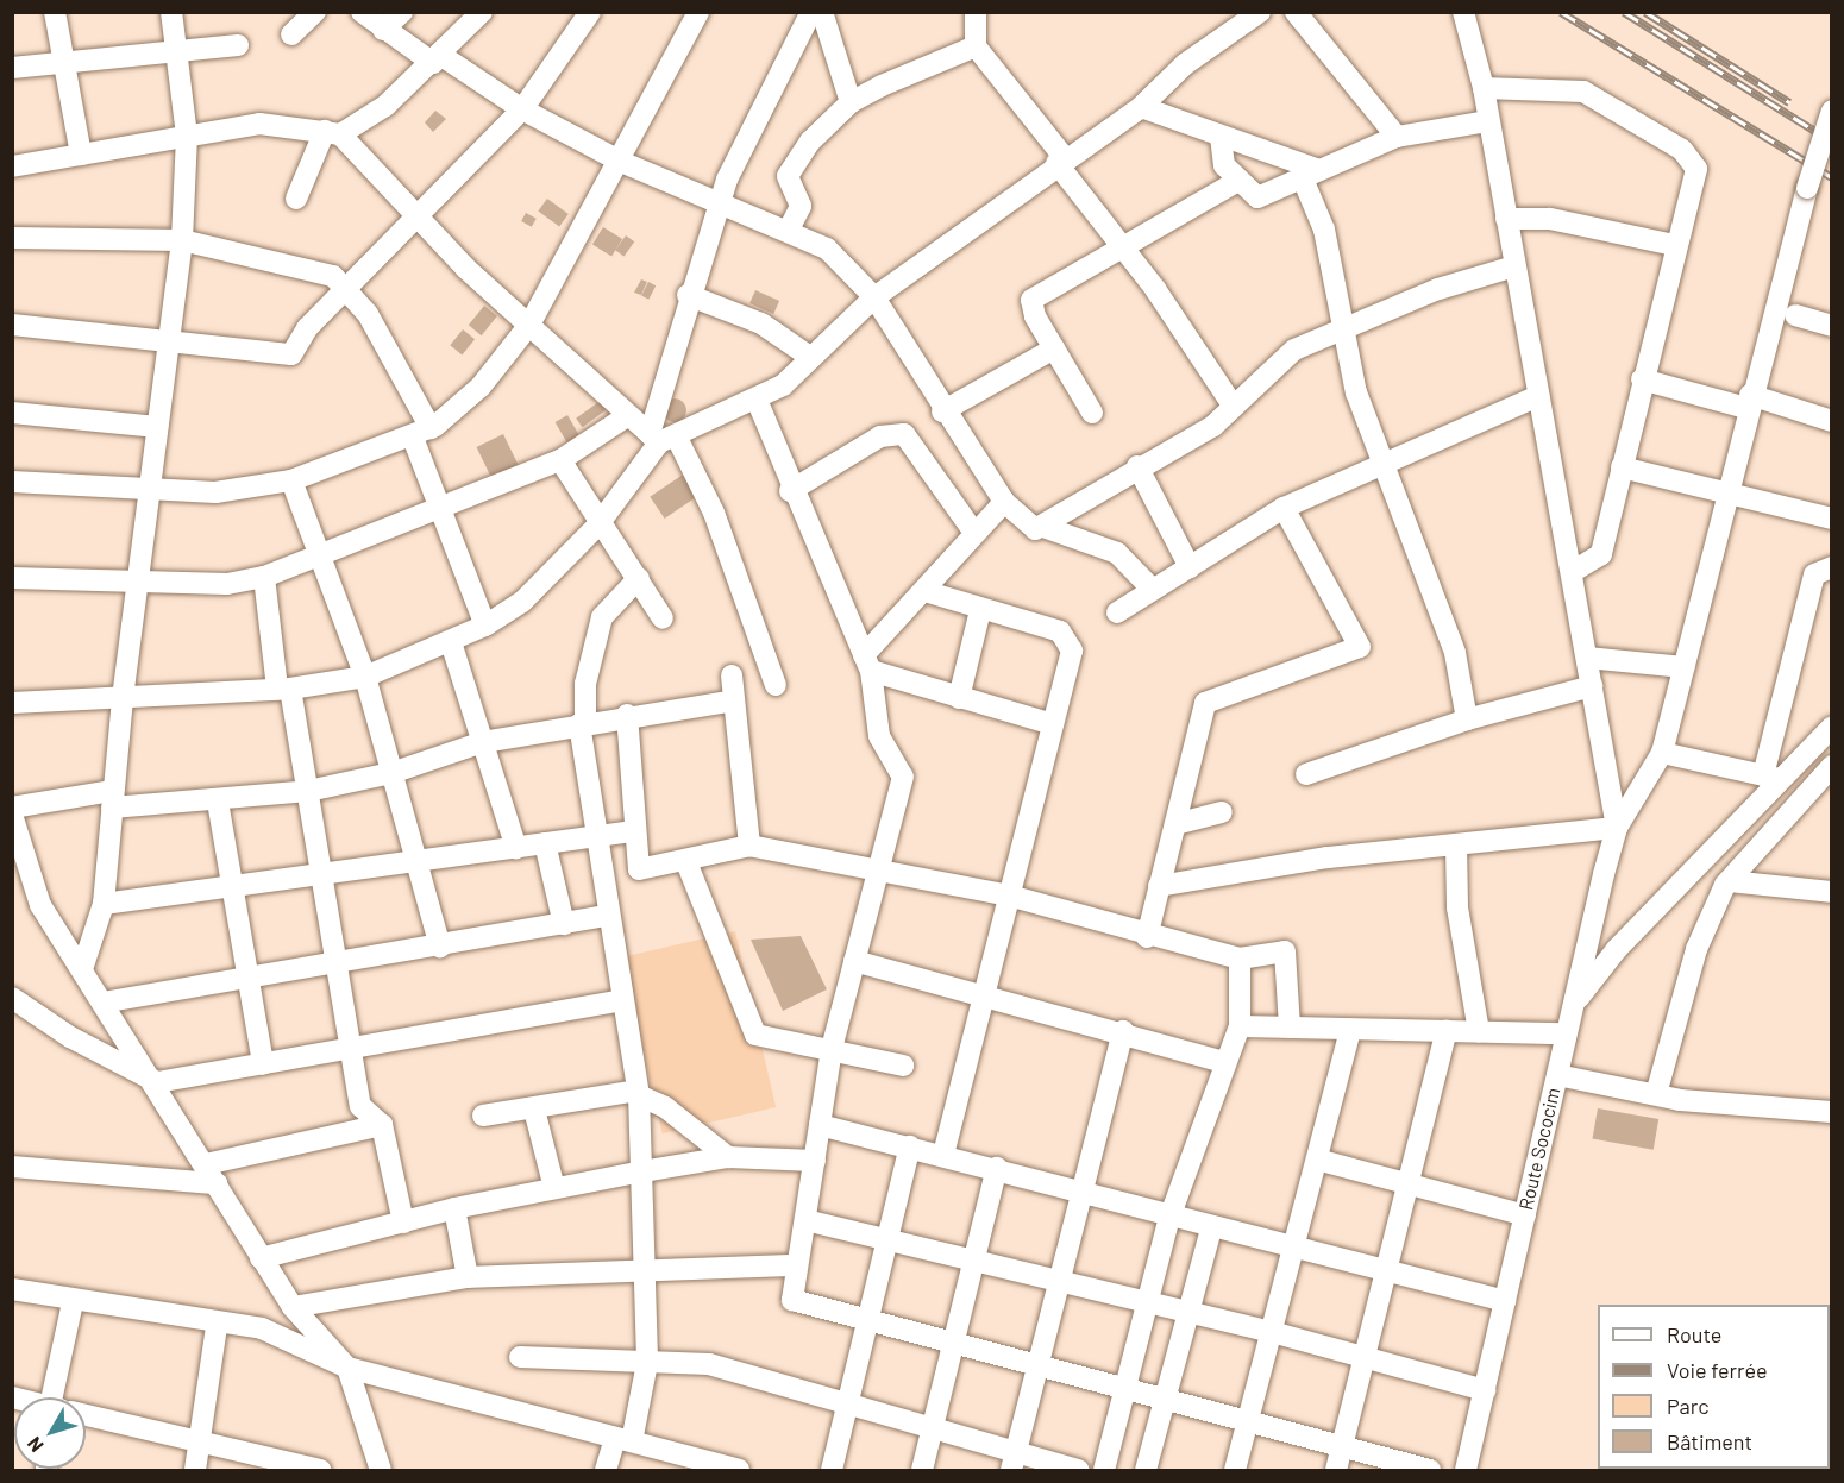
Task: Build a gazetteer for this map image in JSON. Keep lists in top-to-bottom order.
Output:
{
  "streets": {
    "street": ["Route Sococim"]
  },
  "legend": [
    "Route",
    "Voie ferrée",
    "Parc",
    "Bâtiment"
  ],
  "north": "bottom left"
}
